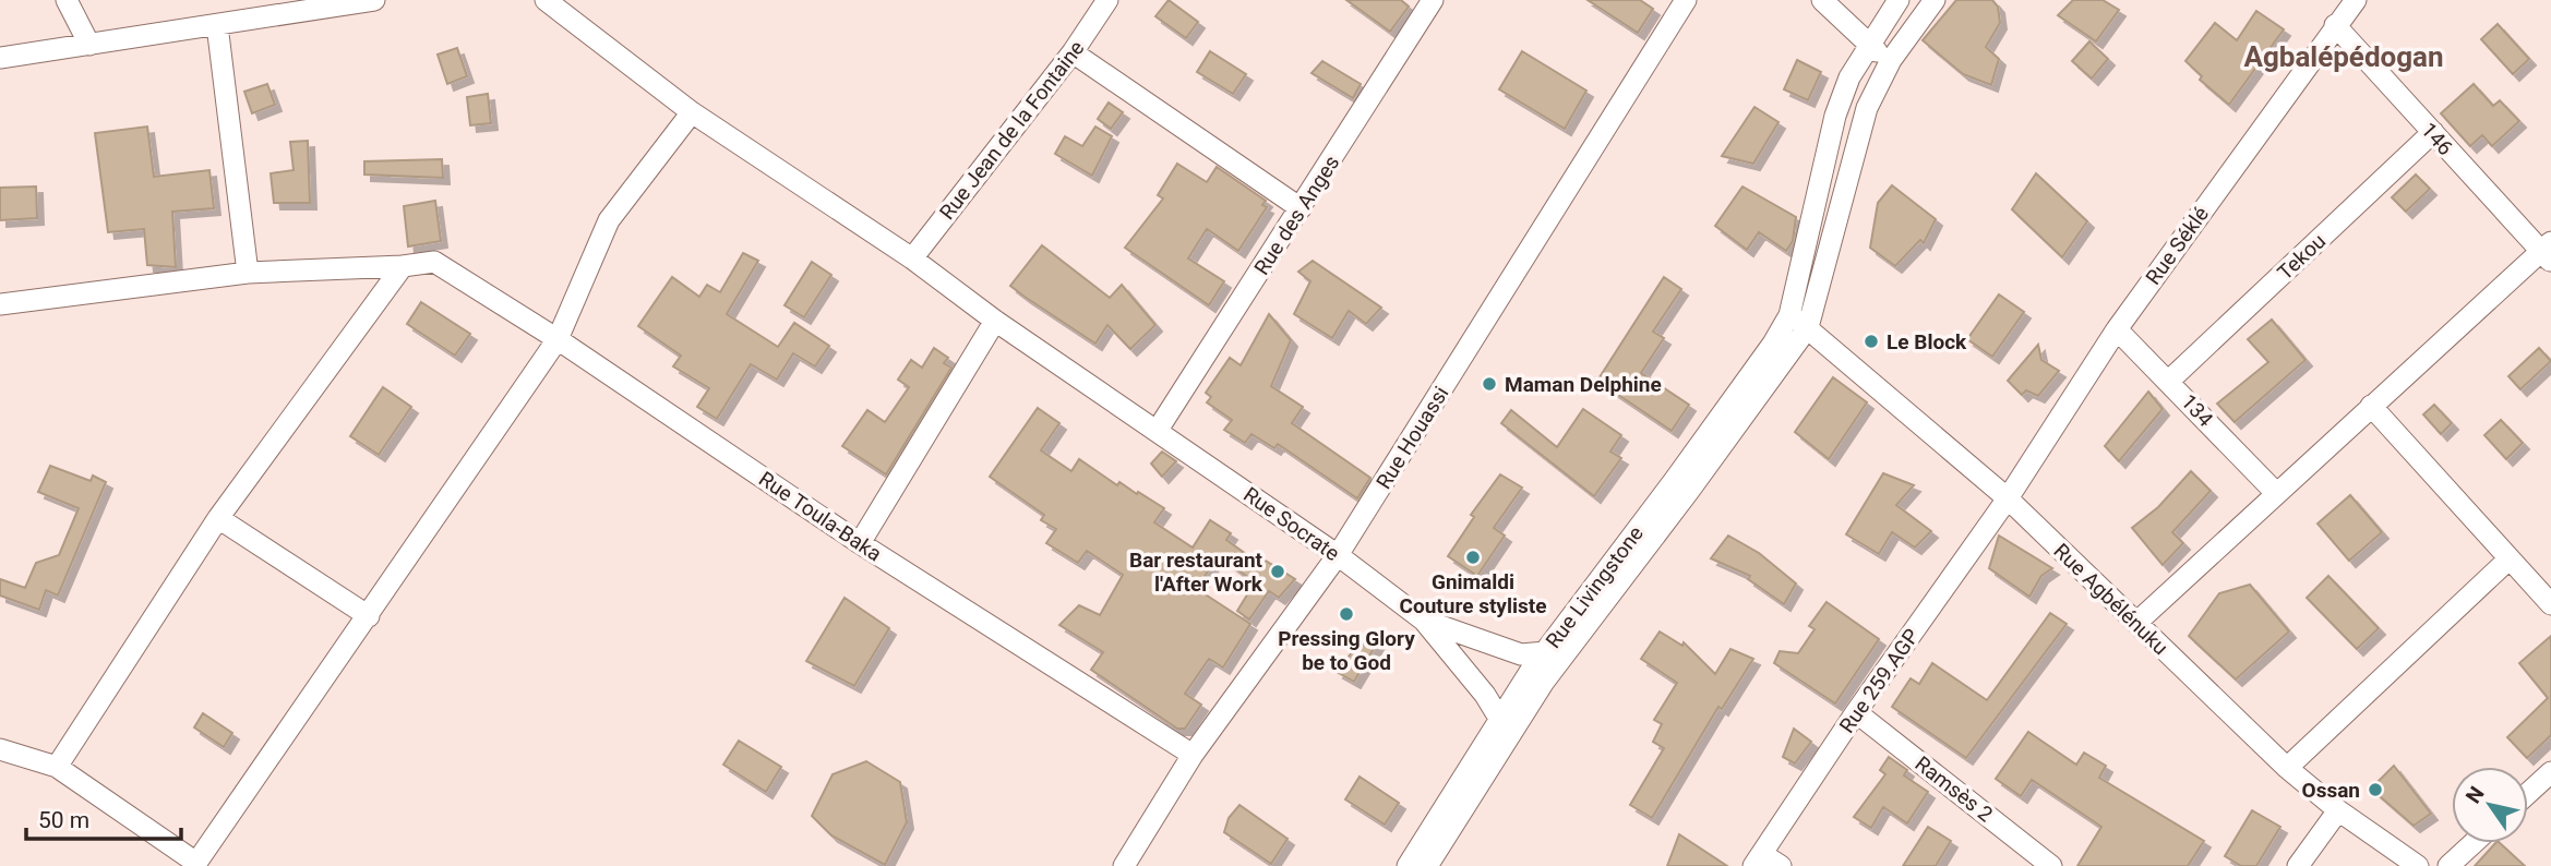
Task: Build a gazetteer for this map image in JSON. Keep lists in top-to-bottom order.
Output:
{
  "streets": {
    "street": [
      "Rue Jean de la Fontaine",
      "146",
      "Rue des Anges",
      "Rue Séklé",
      "Tekou",
      "134",
      "Rue Houassi",
      "Rue Toula-Baka",
      "Rue Socrate",
      "Rue Livingstone",
      "Rue Agbélénuku",
      "Rue 259.AGP",
      "Ramsès 2"
    ]
  },
  "crossings": [
    ["Rue Jean de la Fontaine", "Rue Socrate"],
    ["146", "Rue Séklé"],
    ["146", "Tekou"],
    ["Rue des Anges", "Rue Socrate"],
    ["Rue Séklé", "134"],
    ["Rue Séklé", "Rue Agbélénuku"],
    ["Rue Séklé", "Rue 259.AGP"],
    ["Tekou", "134"],
    ["Rue Houassi", "Rue Toula-Baka"],
    ["Rue Houassi", "Rue Socrate"],
    ["Rue Livingstone", "Rue Agbélénuku"],
    ["Rue Agbélénuku", "Rue 259.AGP"],
    ["Rue 259.AGP", "Ramsès 2"]
  ],
  "districts": ["Agbalépédogan"],
  "places": [
    "Le Block",
    "Maman Delphine",
    "Gnimaldi Couture styliste",
    "Bar restaurant l'After Work",
    "Pressing Glory be to God",
    "Ossan"
  ],
  "scale_bar": "50 m",
  "north": "top left"
}
